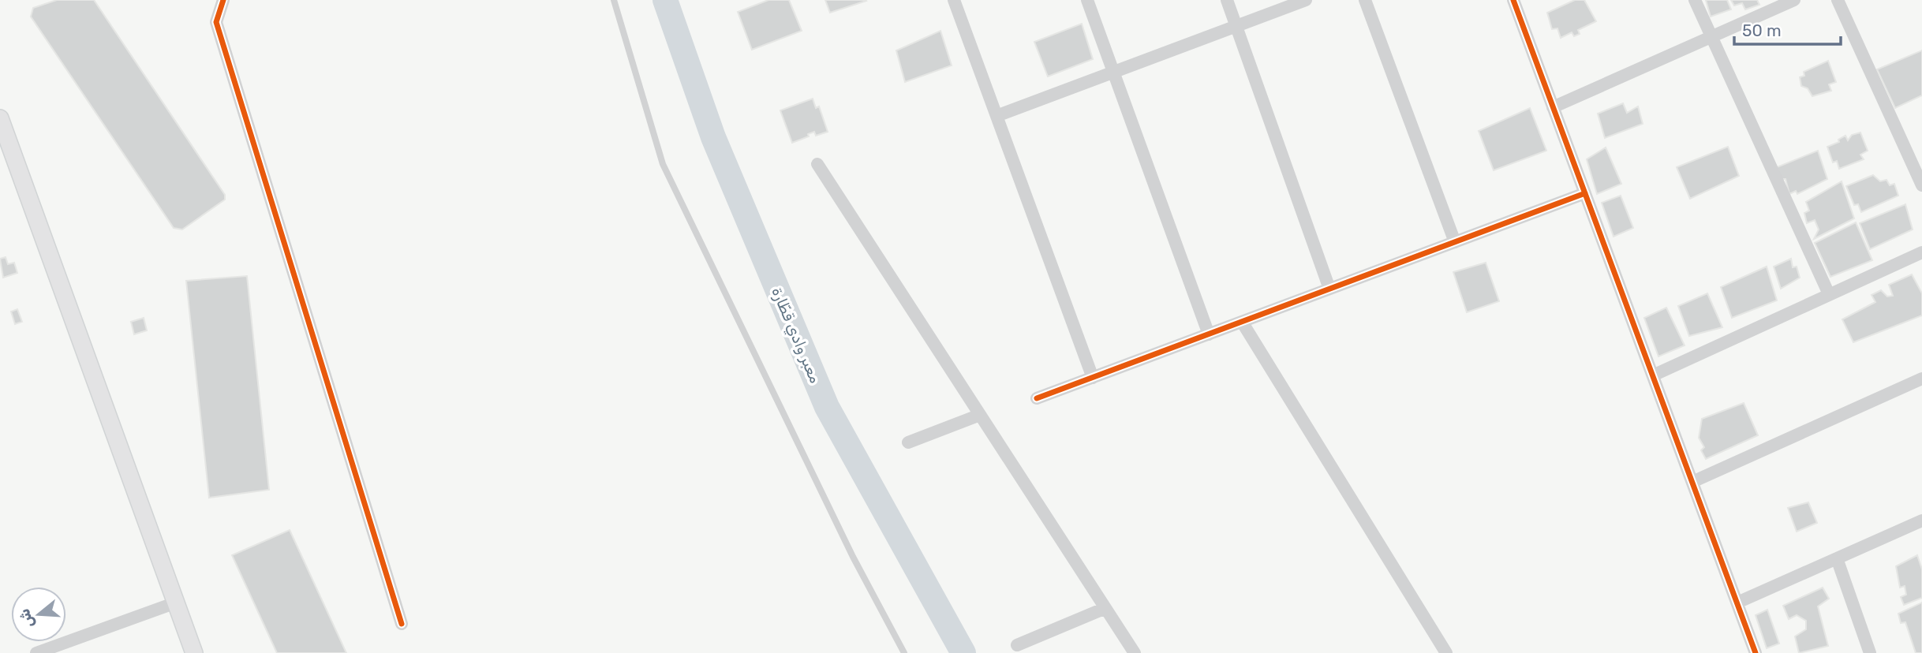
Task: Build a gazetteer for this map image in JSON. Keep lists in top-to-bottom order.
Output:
{
  "water": ["معبر وادي قطّارة"],
  "scale_bar": "50 m",
  "north": "left"
}
